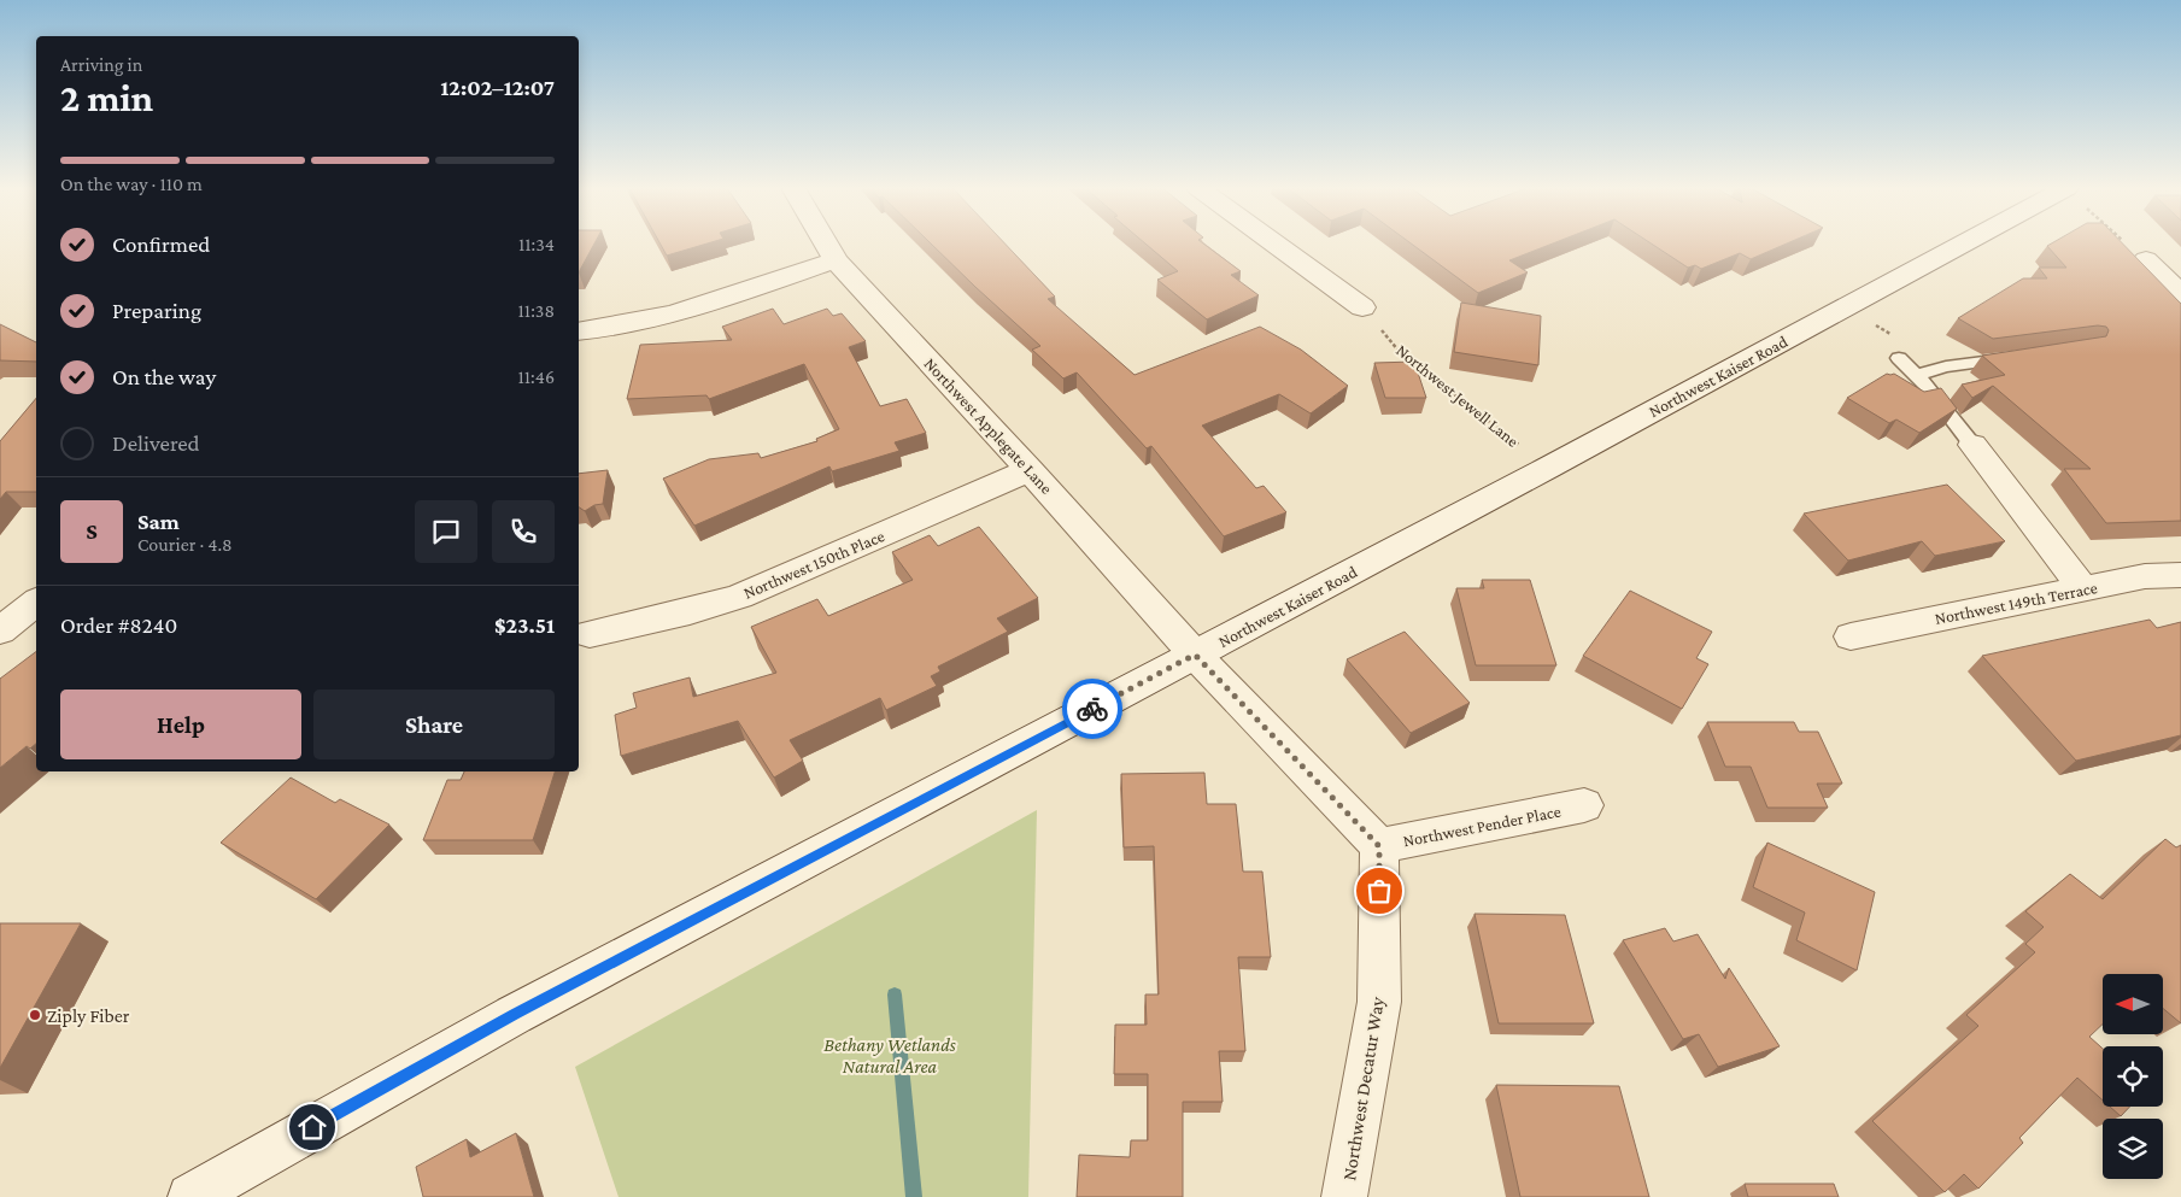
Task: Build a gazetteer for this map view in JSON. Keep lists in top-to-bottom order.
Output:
{
  "streets": {
    "street": [
      "Northwest Kaiser Road",
      "Northwest Applegate Lane",
      "Northwest 150th Place",
      "Northwest 149th Terrace",
      "Northwest Pender Place",
      "Northwest Decatur Way"
    ],
    "path": ["Northwest Jewell Lane"]
  },
  "crossings": [
    ["Northwest Kaiser Road", "Northwest Jewell Lane"],
    ["Northwest Kaiser Road", "Northwest Applegate Lane"],
    ["Northwest Applegate Lane", "Northwest 150th Place"],
    ["Northwest Pender Place", "Northwest Decatur Way"]
  ],
  "parks": ["Bethany Wetlands Natural Area"],
  "places": ["Ziply Fiber"],
  "north": "left",
  "page": {
    "heading": ["2 min", "Arriving in", "12:02–12:07"],
    "panel": [
      "Sam",
      "Courier · 4.8",
      "Order #8240",
      "$23.51"
    ],
    "bar": "On the way · 110 m",
    "list": [
      ["Confirmed", "11:34"],
      ["Preparing", "11:38"],
      ["On the way", "11:46"],
      "Delivered"
    ],
    "round": "S",
    "buttons": ["Help", "Share"]
  }
}
